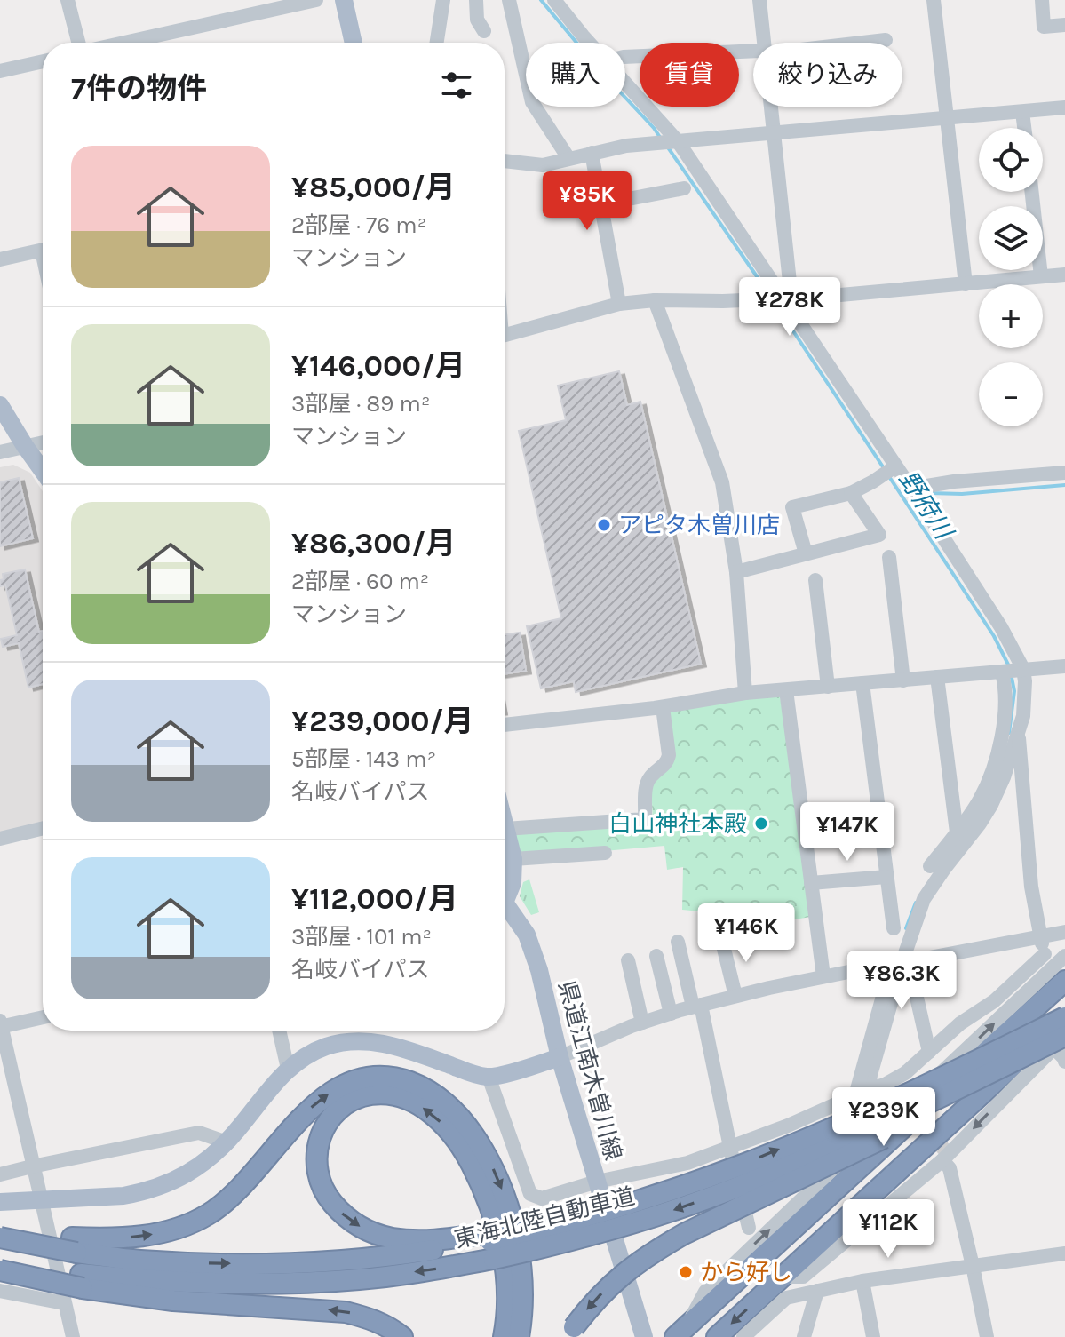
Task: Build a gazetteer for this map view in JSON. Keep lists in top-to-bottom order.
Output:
{
  "streets": {
    "highway": ["東海北陸自動車道"],
    "main road": ["県道江南木曽川線"]
  },
  "water": ["野府川"],
  "places": ["アピタ木曽川店", "白山神社本殿", "から好し"],
  "page": {
    "chip": ["購入", "賃貸", "絞り込み"],
    "heading": "7件の物件",
    "map_buttons": ["+", "−"],
    "list": [
      {
        "name": "¥85,000/月",
        "note": "2部屋 · 76 m² · マンション"
      },
      {
        "name": "¥146,000/月",
        "note": "3部屋 · 89 m² · マンション"
      },
      {
        "name": "¥86,300/月",
        "note": "2部屋 · 60 m² · マンション"
      },
      {
        "name": "¥239,000/月",
        "note": "5部屋 · 143 m² · 名岐バイパス"
      },
      {
        "name": "¥112,000/月",
        "note": "3部屋 · 101 m² · 名岐バイパス"
      }
    ],
    "price": [
      "¥85K",
      "¥278K",
      "¥147K",
      "¥146K",
      "¥86.3K",
      "¥239K",
      "¥112K"
    ]
  }
}
